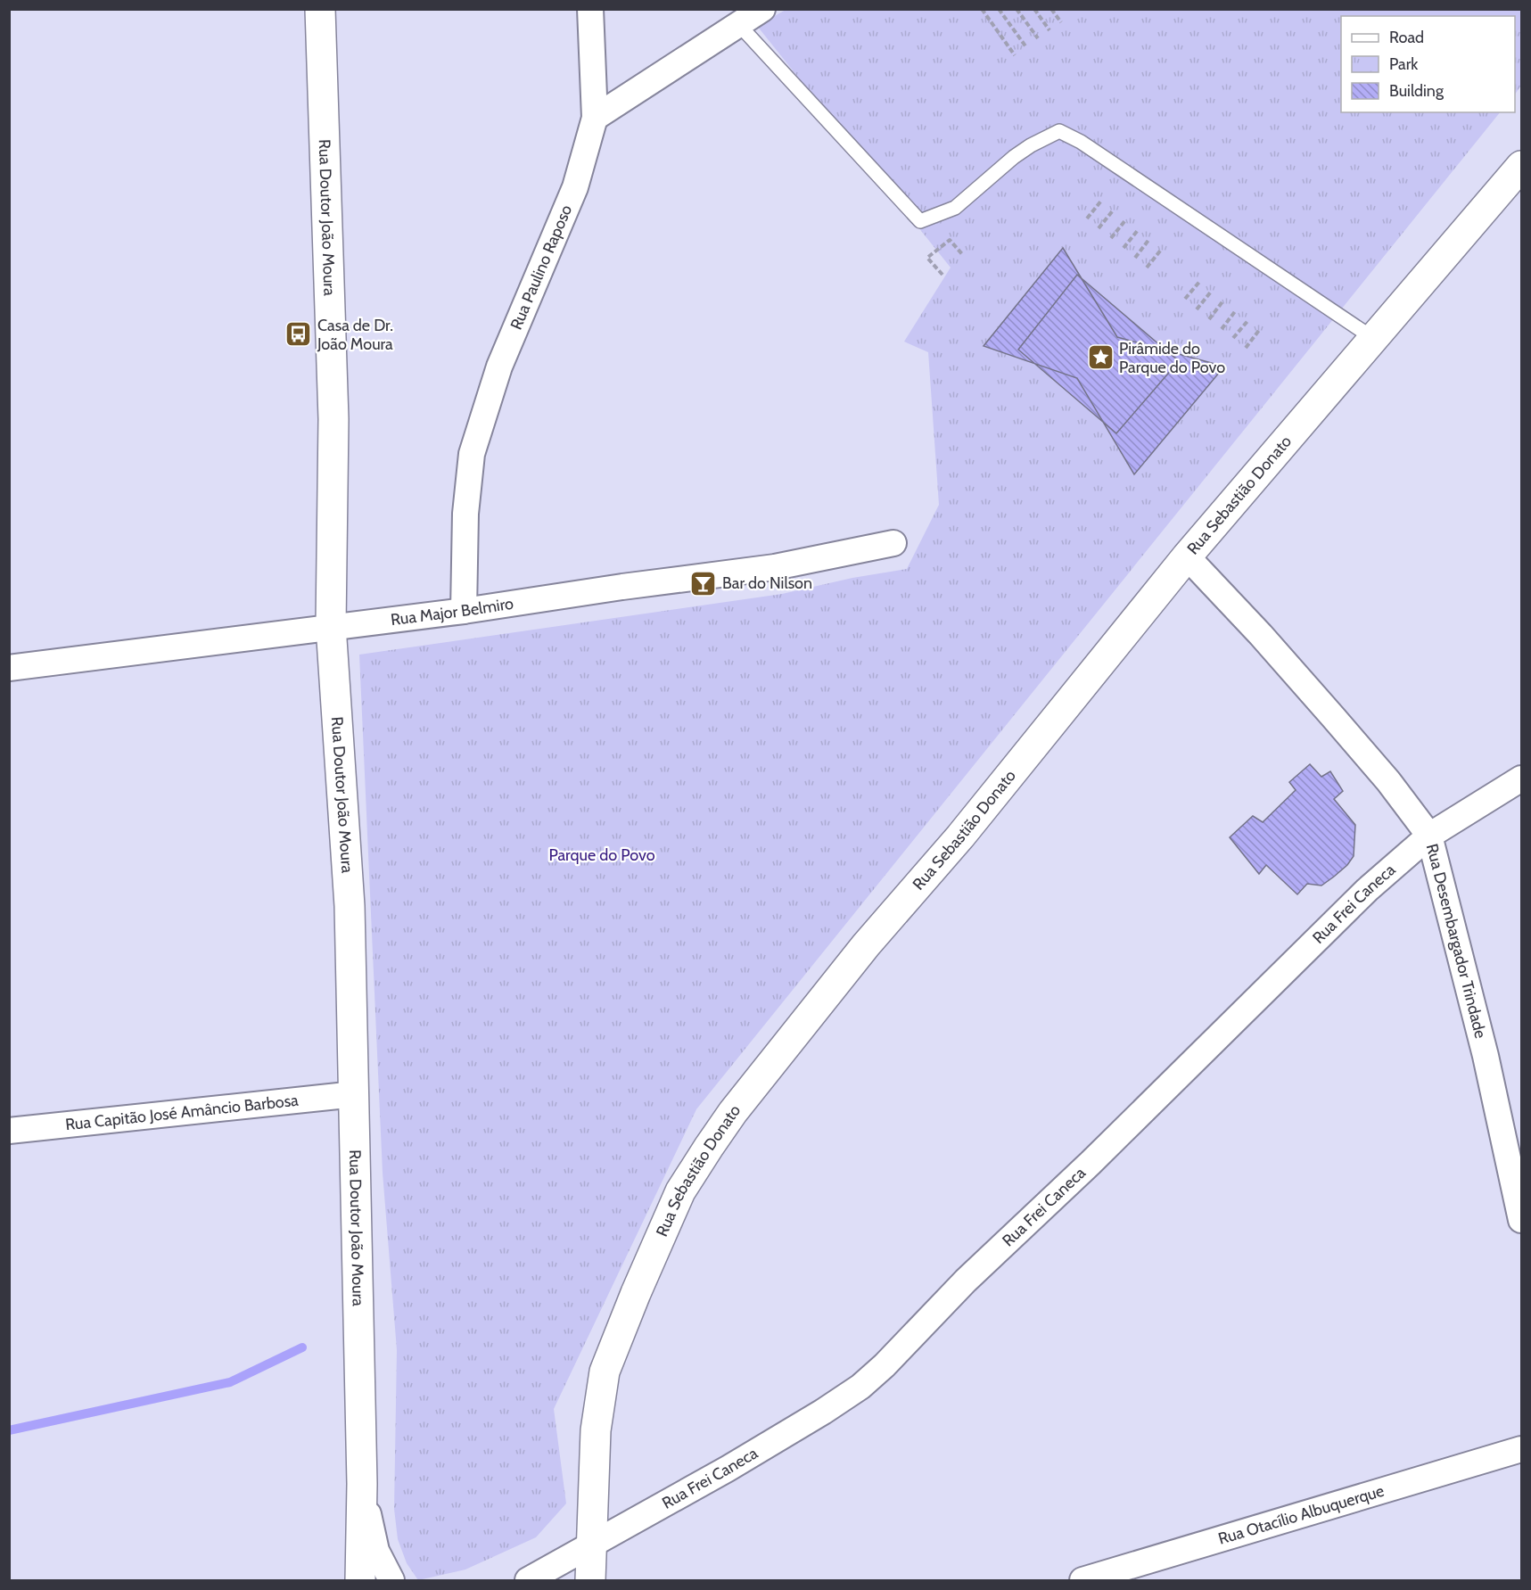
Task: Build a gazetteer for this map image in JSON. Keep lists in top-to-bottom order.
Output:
{
  "streets": {
    "main road": ["Rua Doutor João Moura", "Rua Sebastião Donato"],
    "street": [
      "Rua Paulino Raposo",
      "Rua Major Belmiro",
      "Rua Frei Caneca",
      "Rua Desembargador Trindade",
      "Rua Capitão José Amâncio Barbosa",
      "Rua Otacílio Albuquerque"
    ]
  },
  "crossings": [
    ["Rua Doutor João Moura", "Rua Major Belmiro"],
    ["Rua Doutor João Moura", "Rua Capitão José Amâncio Barbosa"],
    ["Rua Paulino Raposo", "Rua Major Belmiro"],
    ["Rua Sebastião Donato", "Rua Frei Caneca"],
    ["Rua Sebastião Donato", "Rua Desembargador Trindade"],
    ["Rua Frei Caneca", "Rua Desembargador Trindade"]
  ],
  "parks": ["Parque do Povo"],
  "places": {
    "bus stop": ["Casa de Dr. João Moura"],
    "place": ["Pirâmide do Parque do Povo"],
    "bar": ["Bar do Nilson"]
  },
  "legend": ["Road", "Park", "Building"]
}
